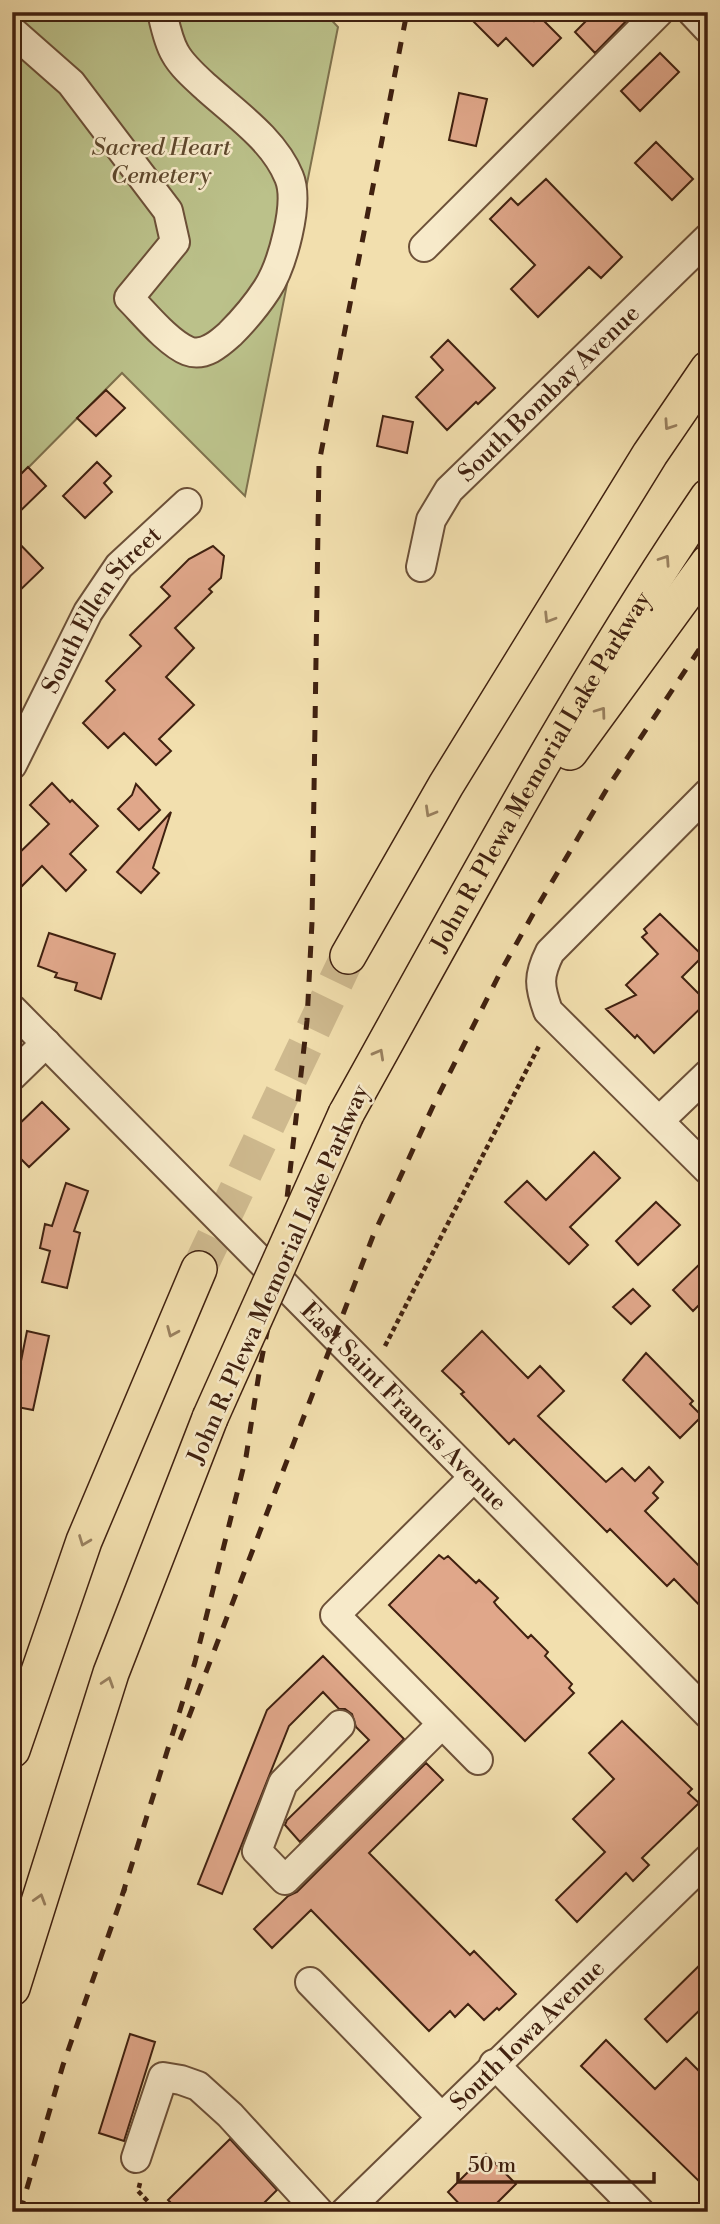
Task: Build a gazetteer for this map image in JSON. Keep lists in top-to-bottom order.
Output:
{
  "streets": {
    "main road": ["John R. Plewa Memorial Lake Parkway"],
    "street": [
      "South Bombay Avenue",
      "South Ellen Street",
      "East Saint Francis Avenue",
      "South Iowa Avenue"
    ]
  },
  "parks": ["Sacred Heart Cemetery"],
  "scale_bar": "50 m"
}
